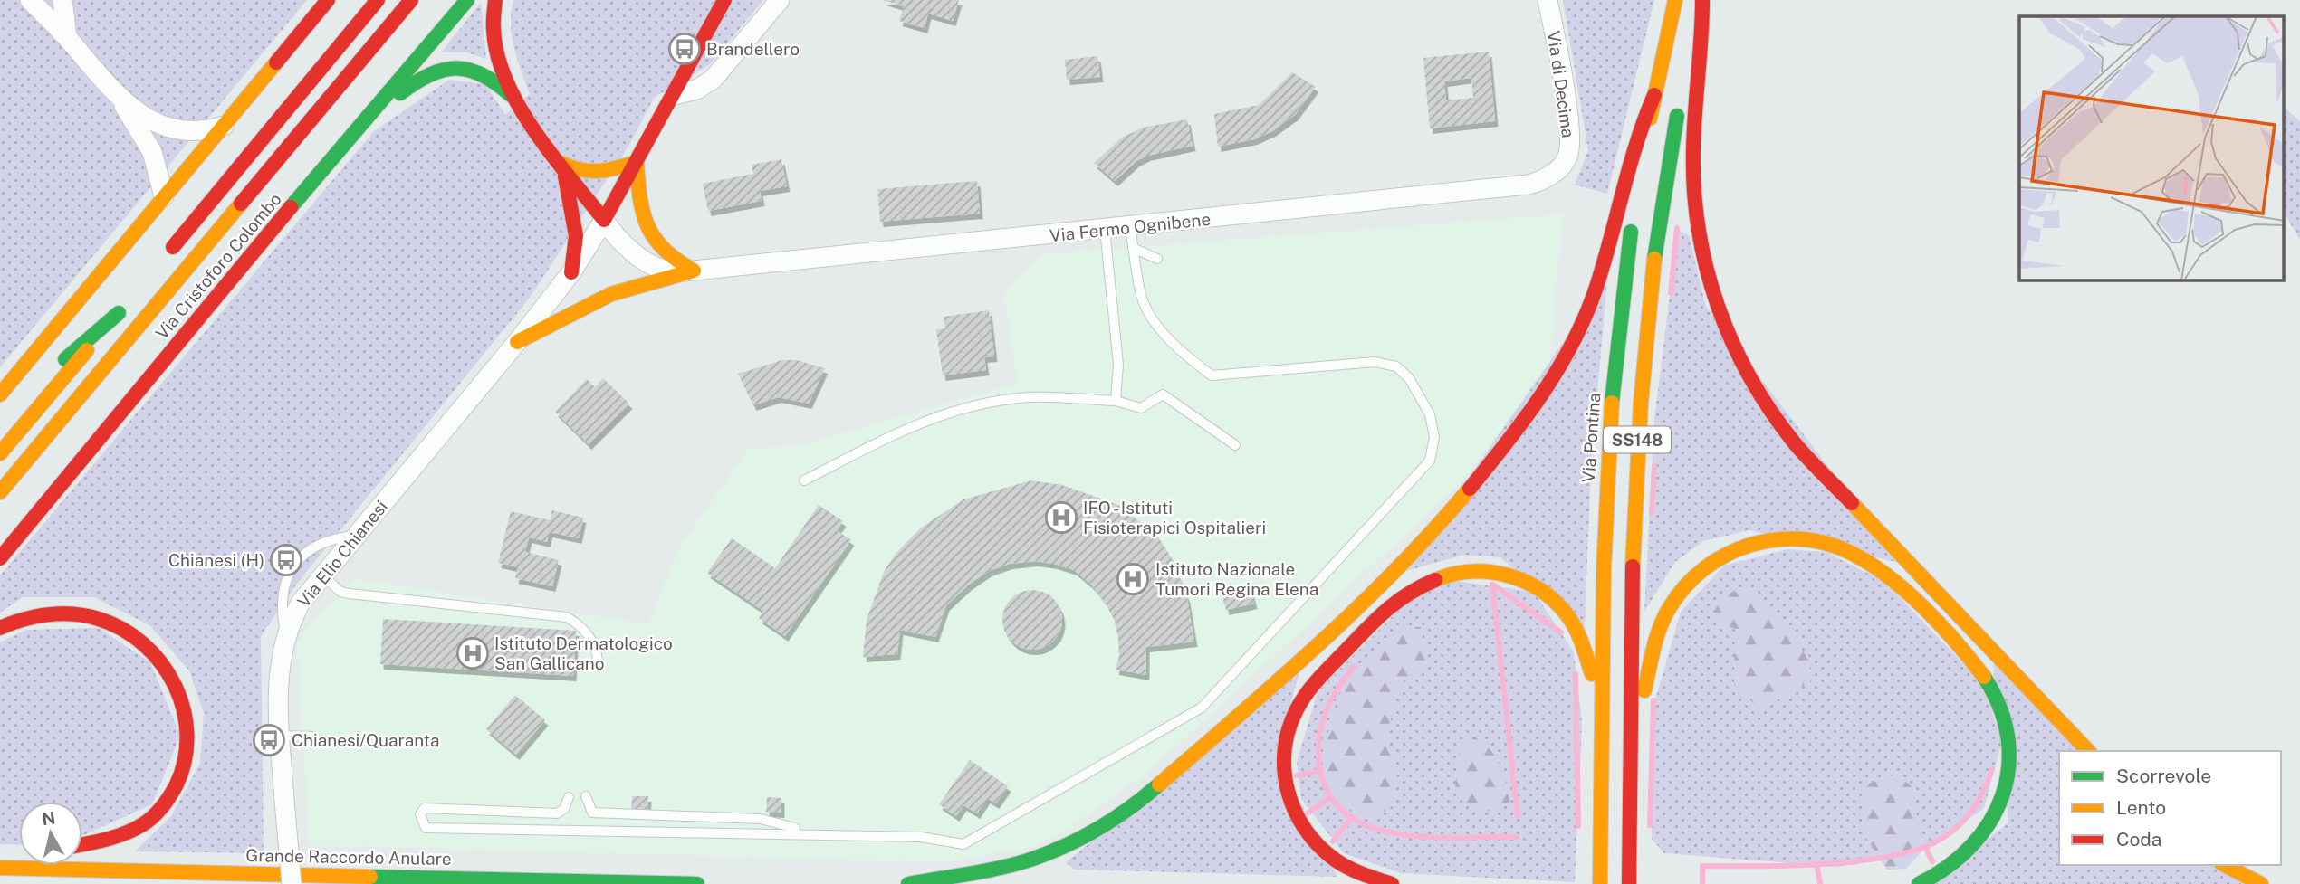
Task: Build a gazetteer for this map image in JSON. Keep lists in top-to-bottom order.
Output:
{
  "streets": {
    "main road": [
      "Via Cristoforo Colombo",
      "Via Pontina",
      "SS148",
      "Grande Raccordo Anulare"
    ],
    "street": ["Via di Decima", "Via Fermo Ognibene", "Via Elio Chianesi"]
  },
  "crossings": [
    ["Via di Decima", "Via Fermo Ognibene"],
    ["Via Fermo Ognibene", "Via Elio Chianesi"]
  ],
  "places": {
    "bus stop": ["Brandellero", "Chianesi (H)", "Chianesi/Quaranta"],
    "hospital": ["IFO - Istituti Fisioterapici Ospitalieri", "Istituto Nazionale Tumori Regina Elena", "Istituto Dermatologico San Gallicano"]
  },
  "legend": ["Scorrevole", "Lento", "Coda"],
  "north": "top"
}
